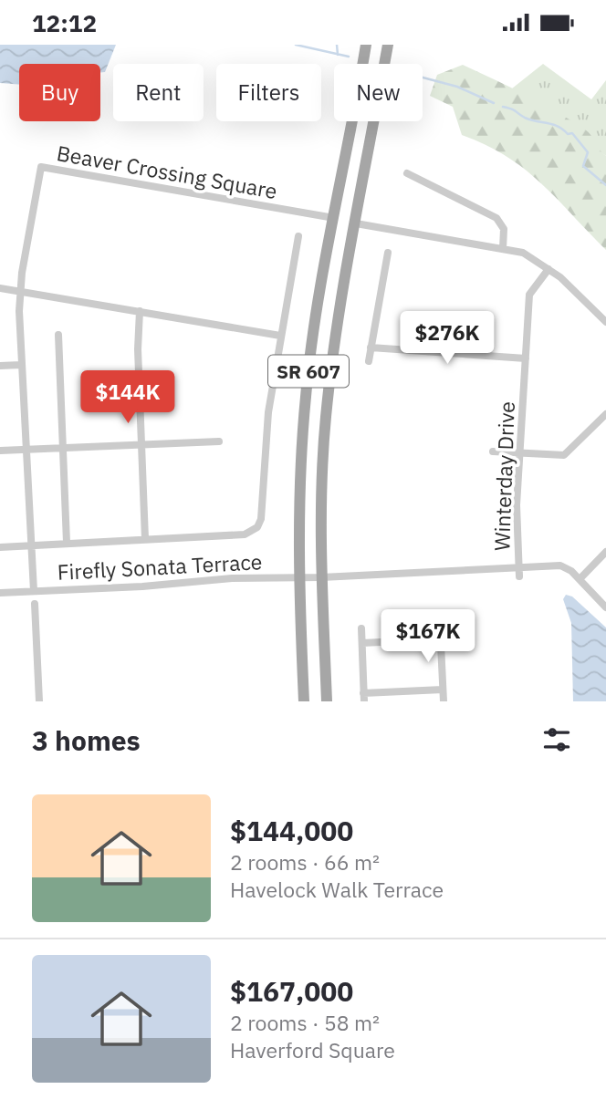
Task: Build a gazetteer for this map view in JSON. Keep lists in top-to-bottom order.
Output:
{
  "streets": {
    "main road": ["SR 607"],
    "street": ["Beaver Crossing Square", "Winterday Drive", "Firefly Sonata Terrace"]
  },
  "crossings": [
    ["Beaver Crossing Square", "SR 607"],
    ["SR 607", "Firefly Sonata Terrace"],
    ["Winterday Drive", "Firefly Sonata Terrace"]
  ],
  "page": {
    "status": "12:12",
    "chip": [
      "Buy",
      "Rent",
      "Filters",
      "New"
    ],
    "price": ["$276K", "$144K", "$167K"],
    "heading": "3 homes",
    "list": [
      {
        "name": "$144,000",
        "note": "2 rooms · 66 m² · Havelock Walk Terrace"
      },
      {
        "name": "$167,000",
        "note": "2 rooms · 58 m² · Haverford Square"
      }
    ]
  }
}
